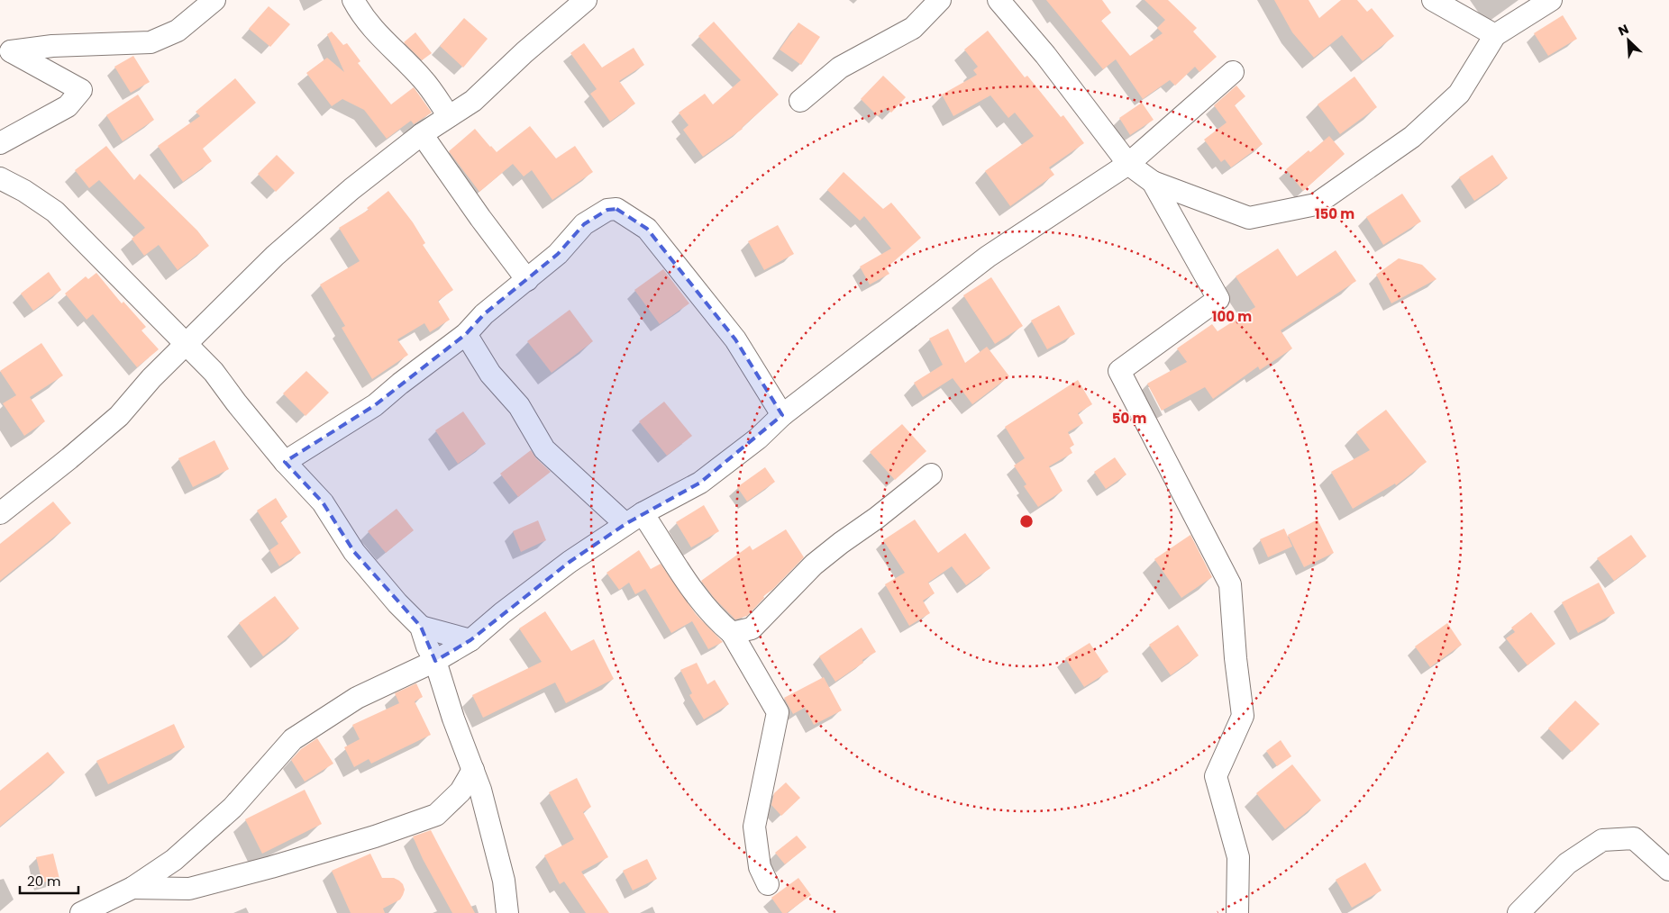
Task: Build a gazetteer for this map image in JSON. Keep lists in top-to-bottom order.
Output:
{
  "scale_bar": "20 m",
  "north": "top left",
  "rings": ["150 m", "100 m", "50 m"]
}
